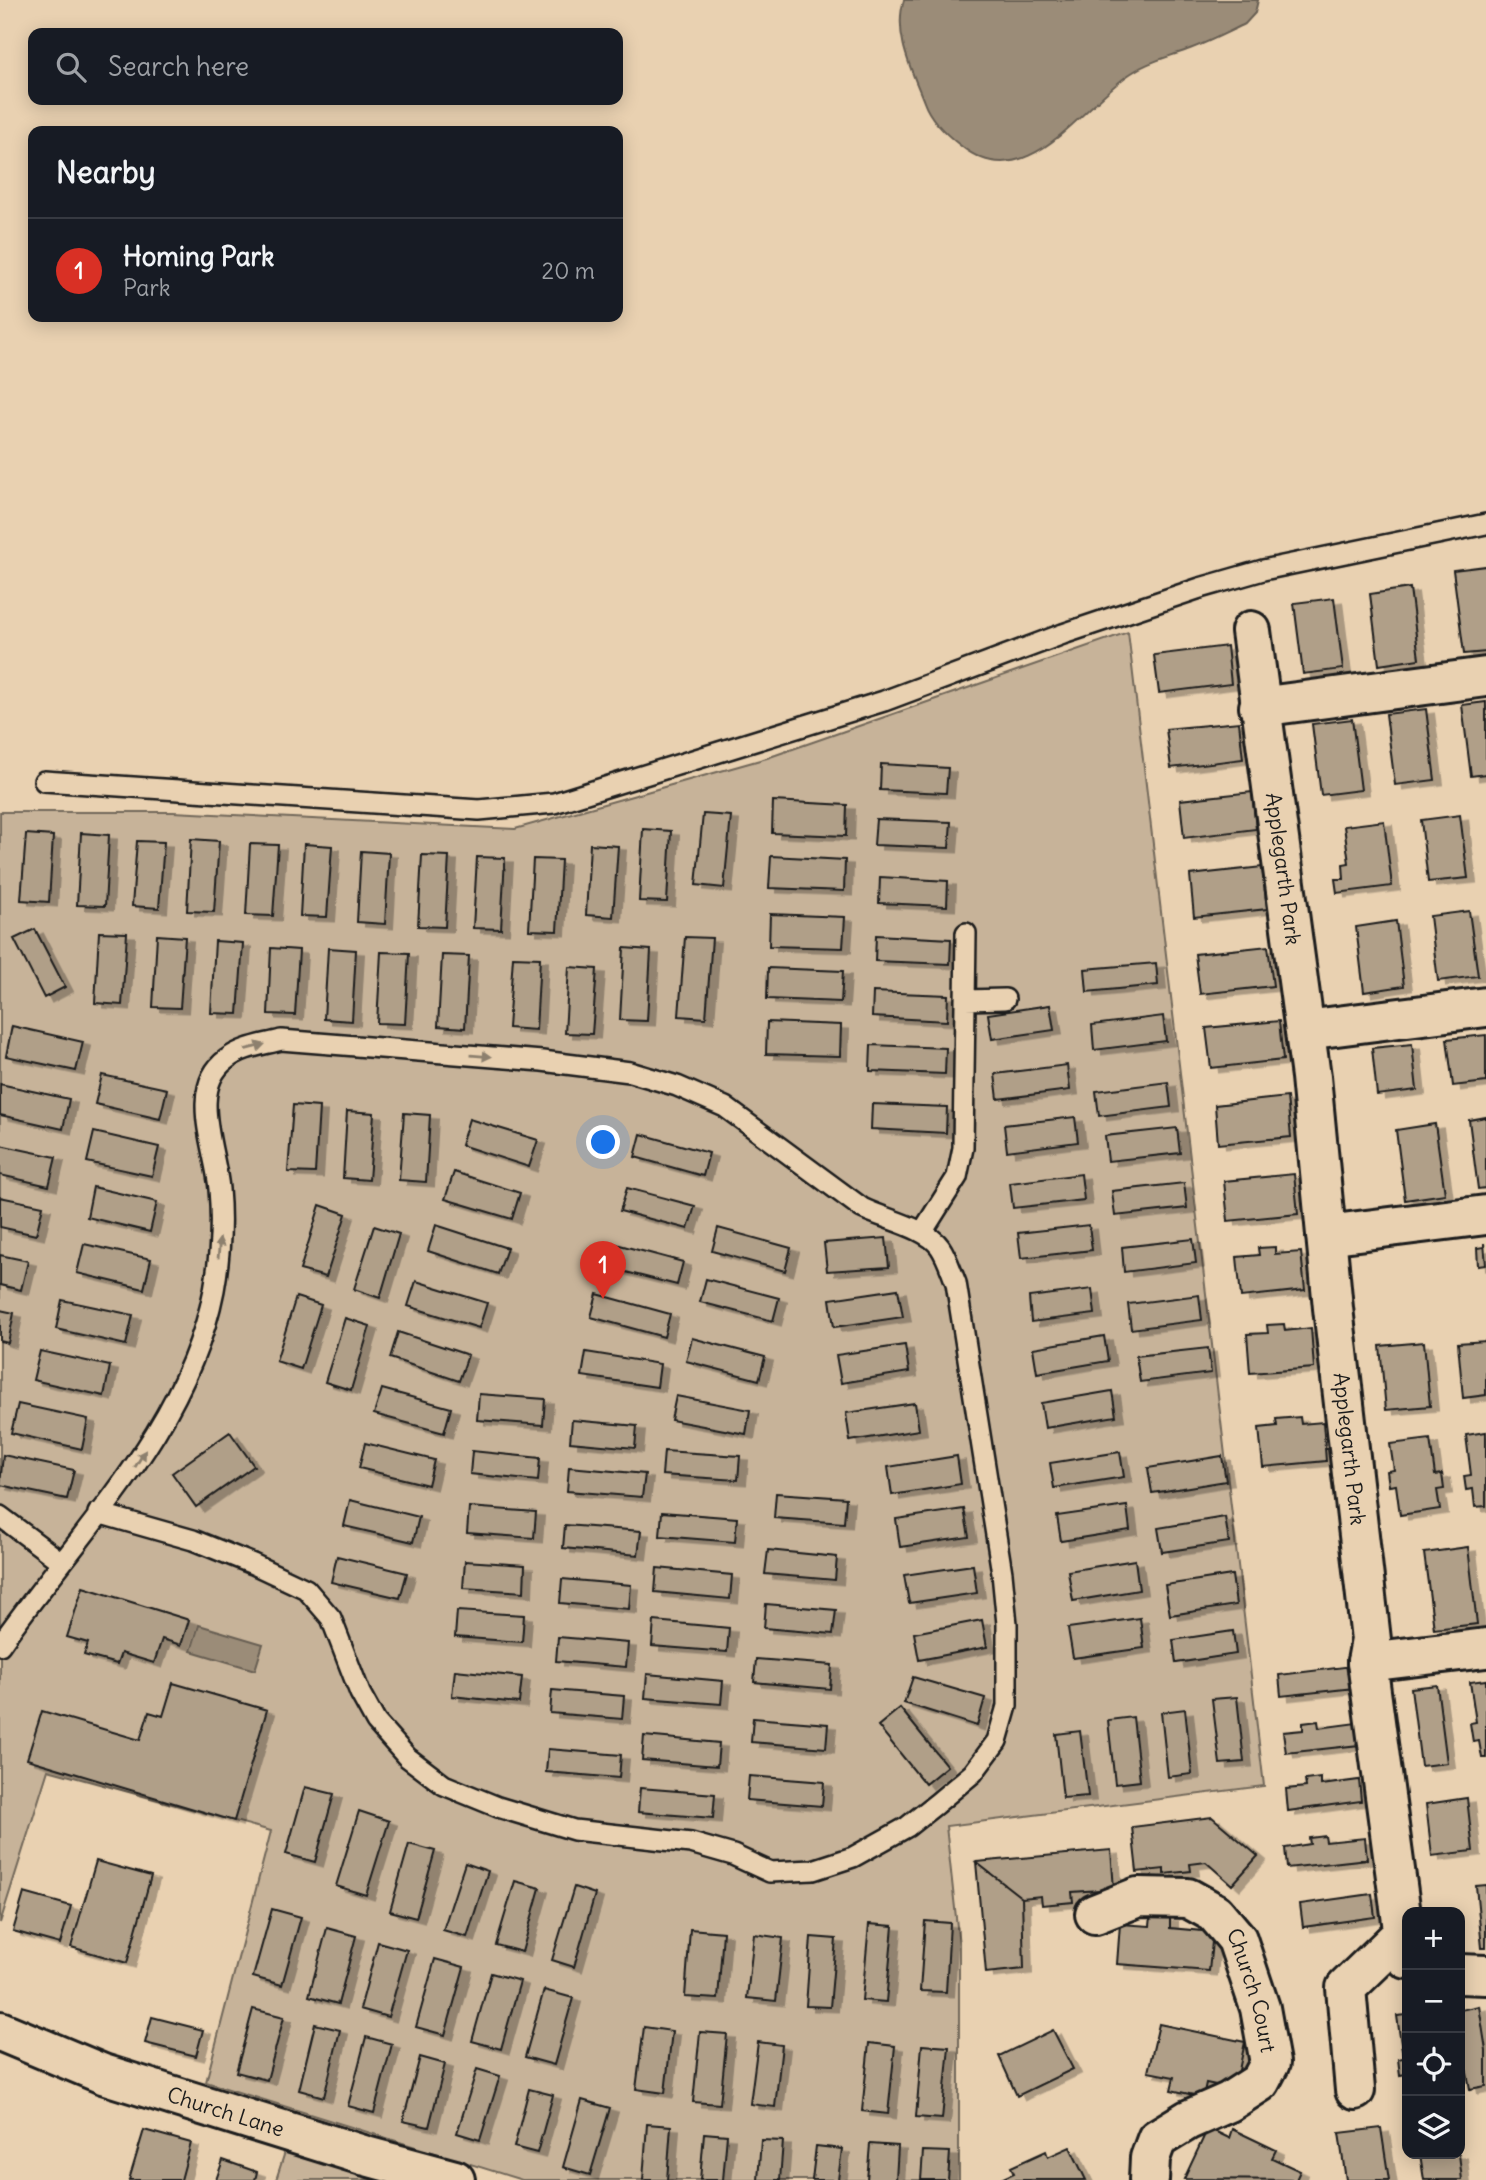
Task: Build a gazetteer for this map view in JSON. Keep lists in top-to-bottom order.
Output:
{
  "streets": {
    "street": ["Applegarth Park", "Church Court", "Church Lane"]
  },
  "page": {
    "search": "Search here",
    "heading": "Nearby",
    "list": [
      {
        "mark": "1",
        "name": "Homing Park",
        "note": "Park",
        "value": "20 m"
      }
    ],
    "pins": "1",
    "map_buttons": ["+", "−"]
  }
}
